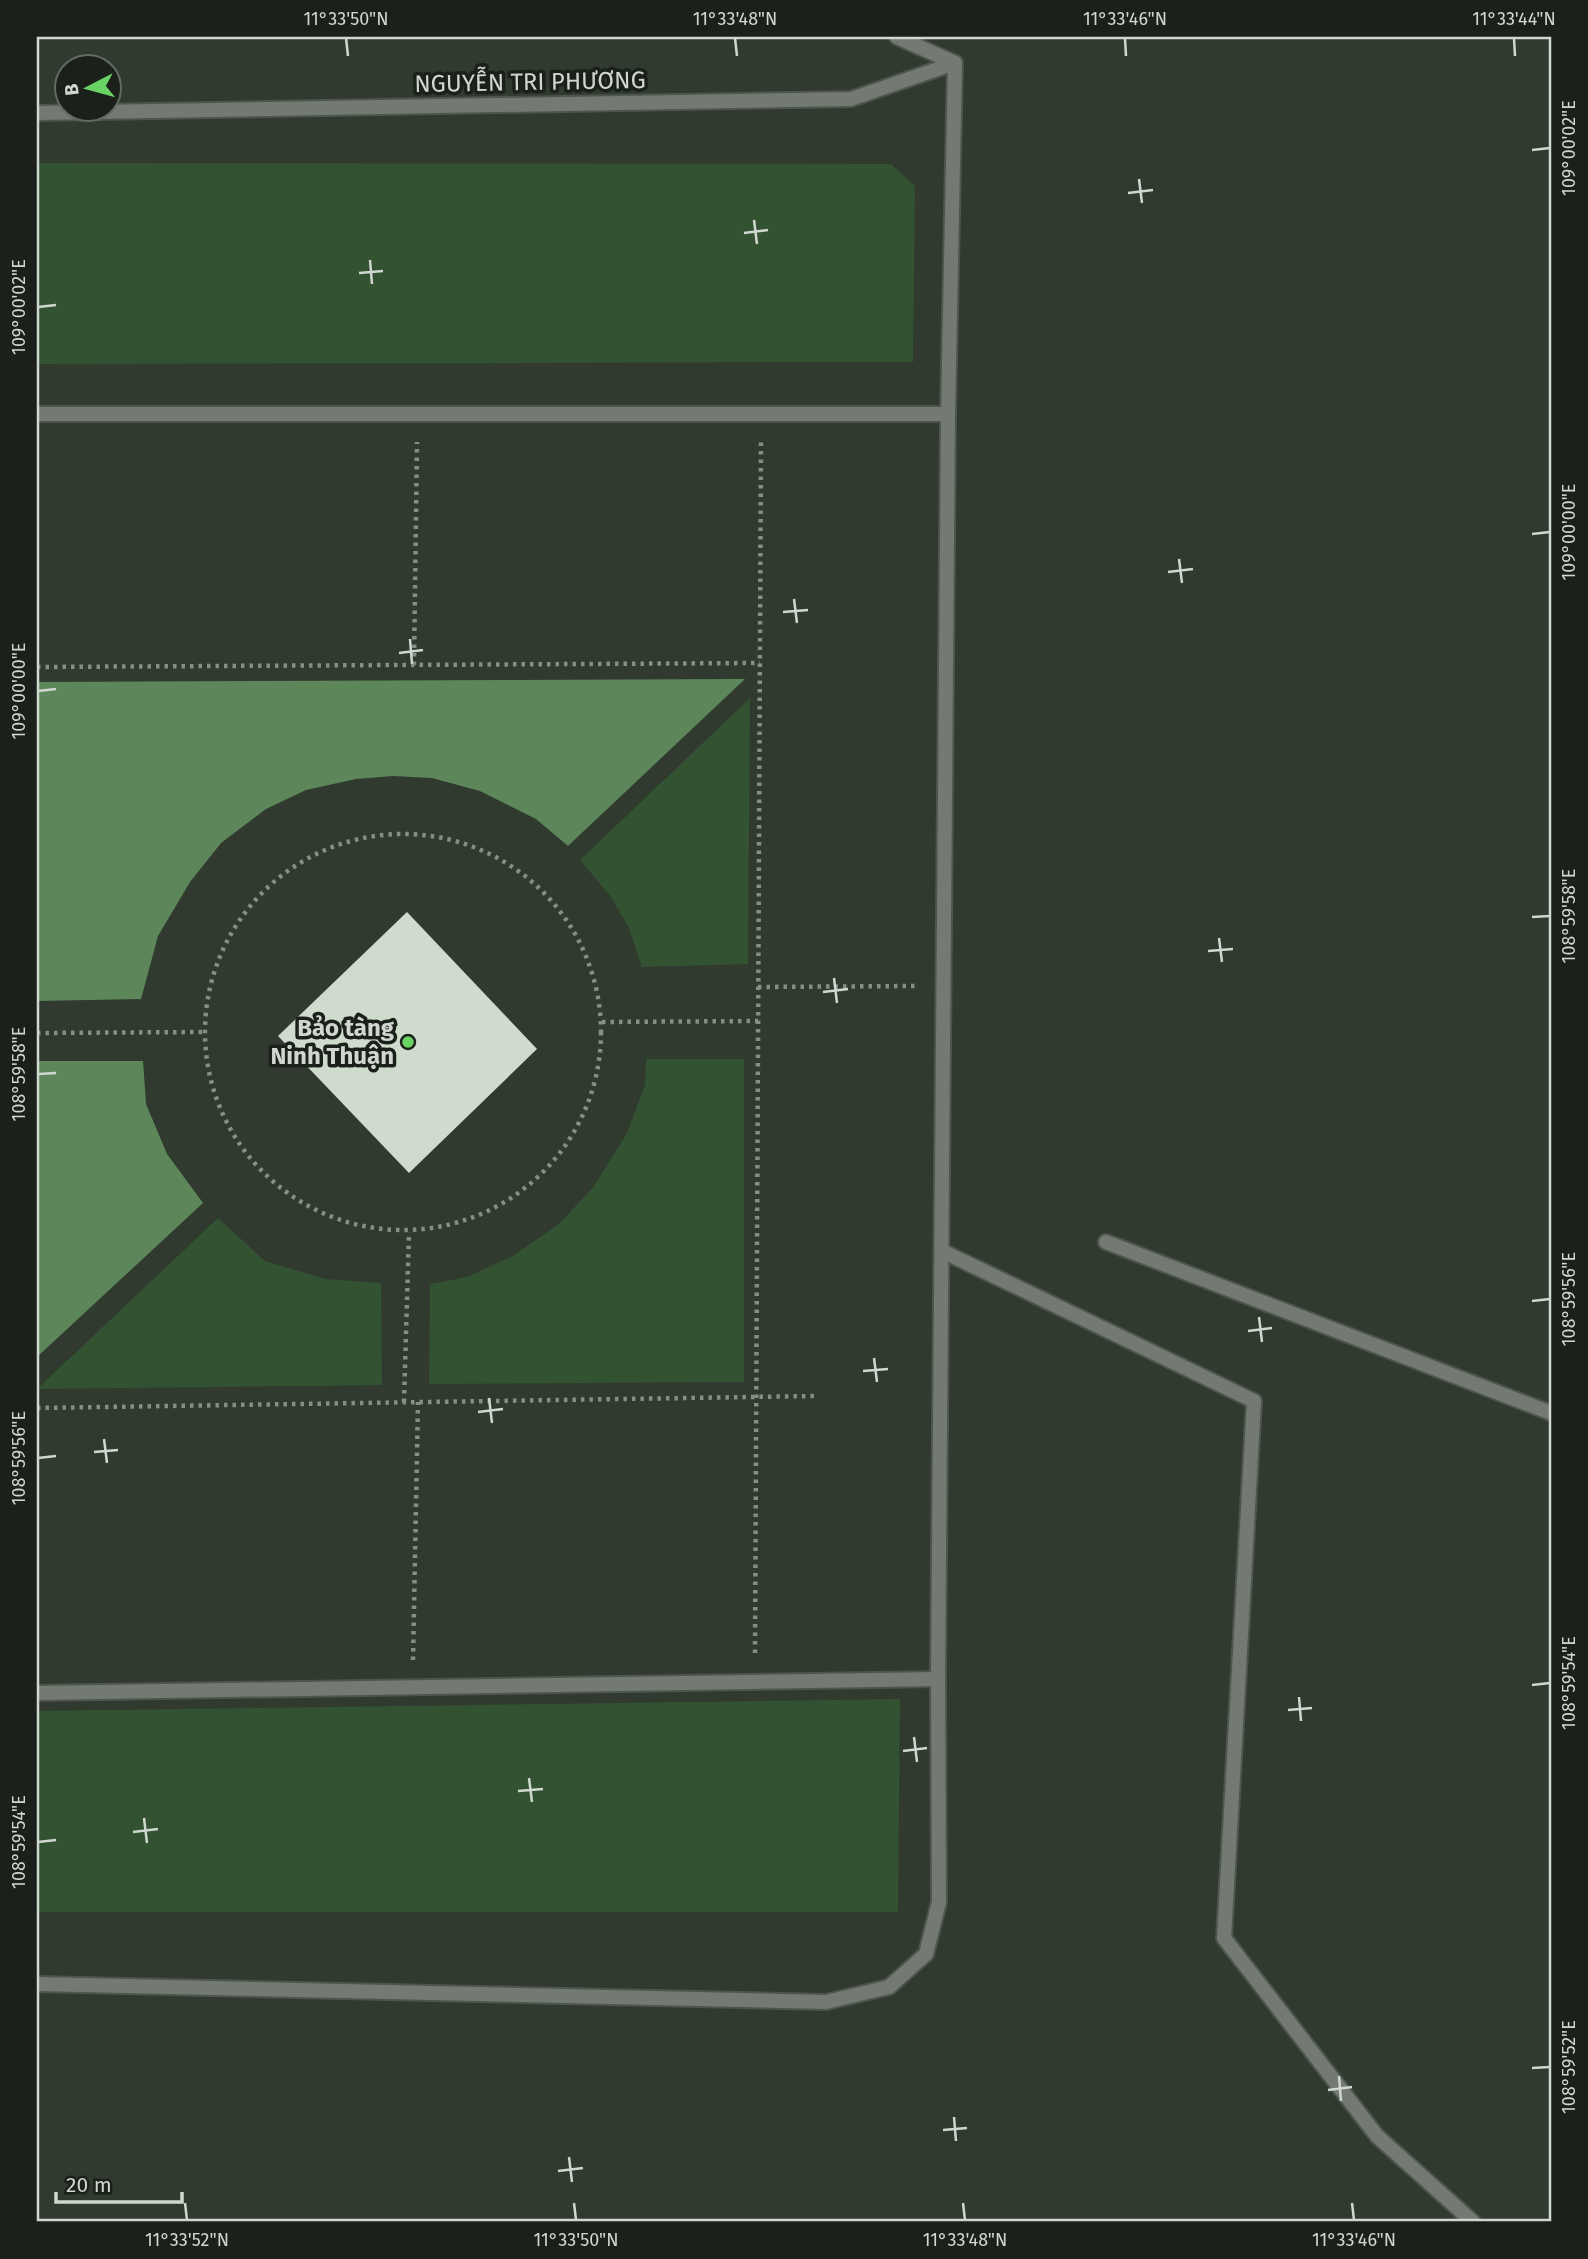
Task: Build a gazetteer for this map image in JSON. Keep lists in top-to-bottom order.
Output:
{
  "streets": {
    "street": ["NGUYỄN TRI PHƯƠNG"]
  },
  "places": ["Bảo tàng Ninh Thuận"],
  "scale_bar": "20 m",
  "north": "left",
  "coordinates": [
    "11°33'50\"N",
    "11°33'48\"N",
    "11°33'46\"N",
    "11°33'44\"N",
    "109°00'02\"E",
    "109°00'00\"E",
    "108°59'58\"E",
    "108°59'56\"E",
    "108°59'54\"E",
    "108°59'52\"E",
    "11°33'52\"N"
  ]
}
